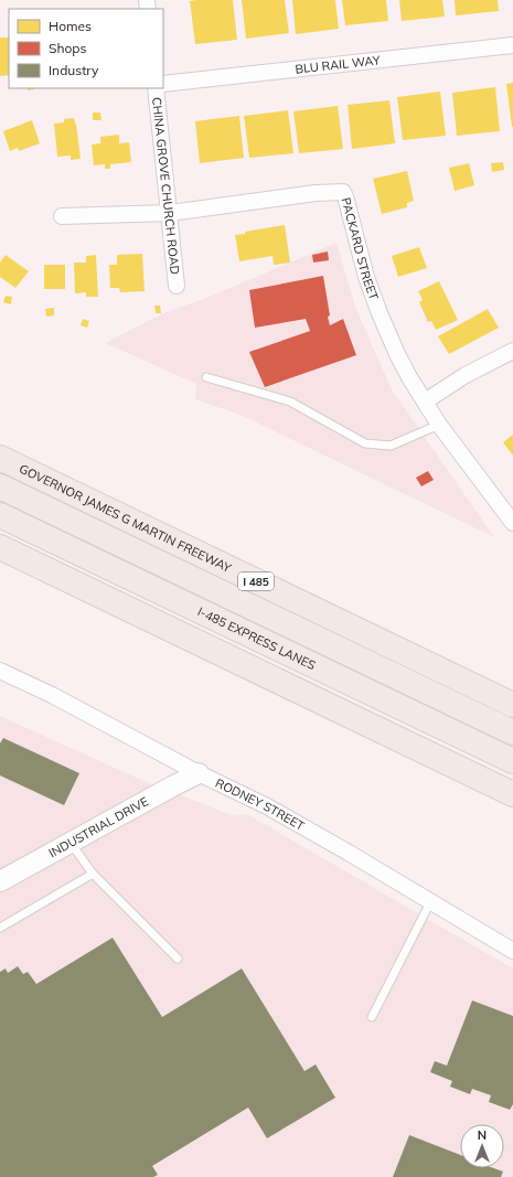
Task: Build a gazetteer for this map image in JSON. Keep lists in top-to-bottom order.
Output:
{
  "streets": {
    "highway": ["GOVERNOR JAMES G MARTIN FREEWAY", "I 485", "I-485 EXPRESS LANES"],
    "street": [
      "BLU RAIL WAY",
      "CHINA GROVE CHURCH ROAD",
      "PACKARD STREET",
      "RODNEY STREET",
      "INDUSTRIAL DRIVE"
    ]
  },
  "crossings": [
    ["CHINA GROVE CHURCH ROAD", "PACKARD STREET"],
    ["RODNEY STREET", "INDUSTRIAL DRIVE"]
  ],
  "legend": ["Homes", "Shops", "Industry"],
  "north": "top"
}
